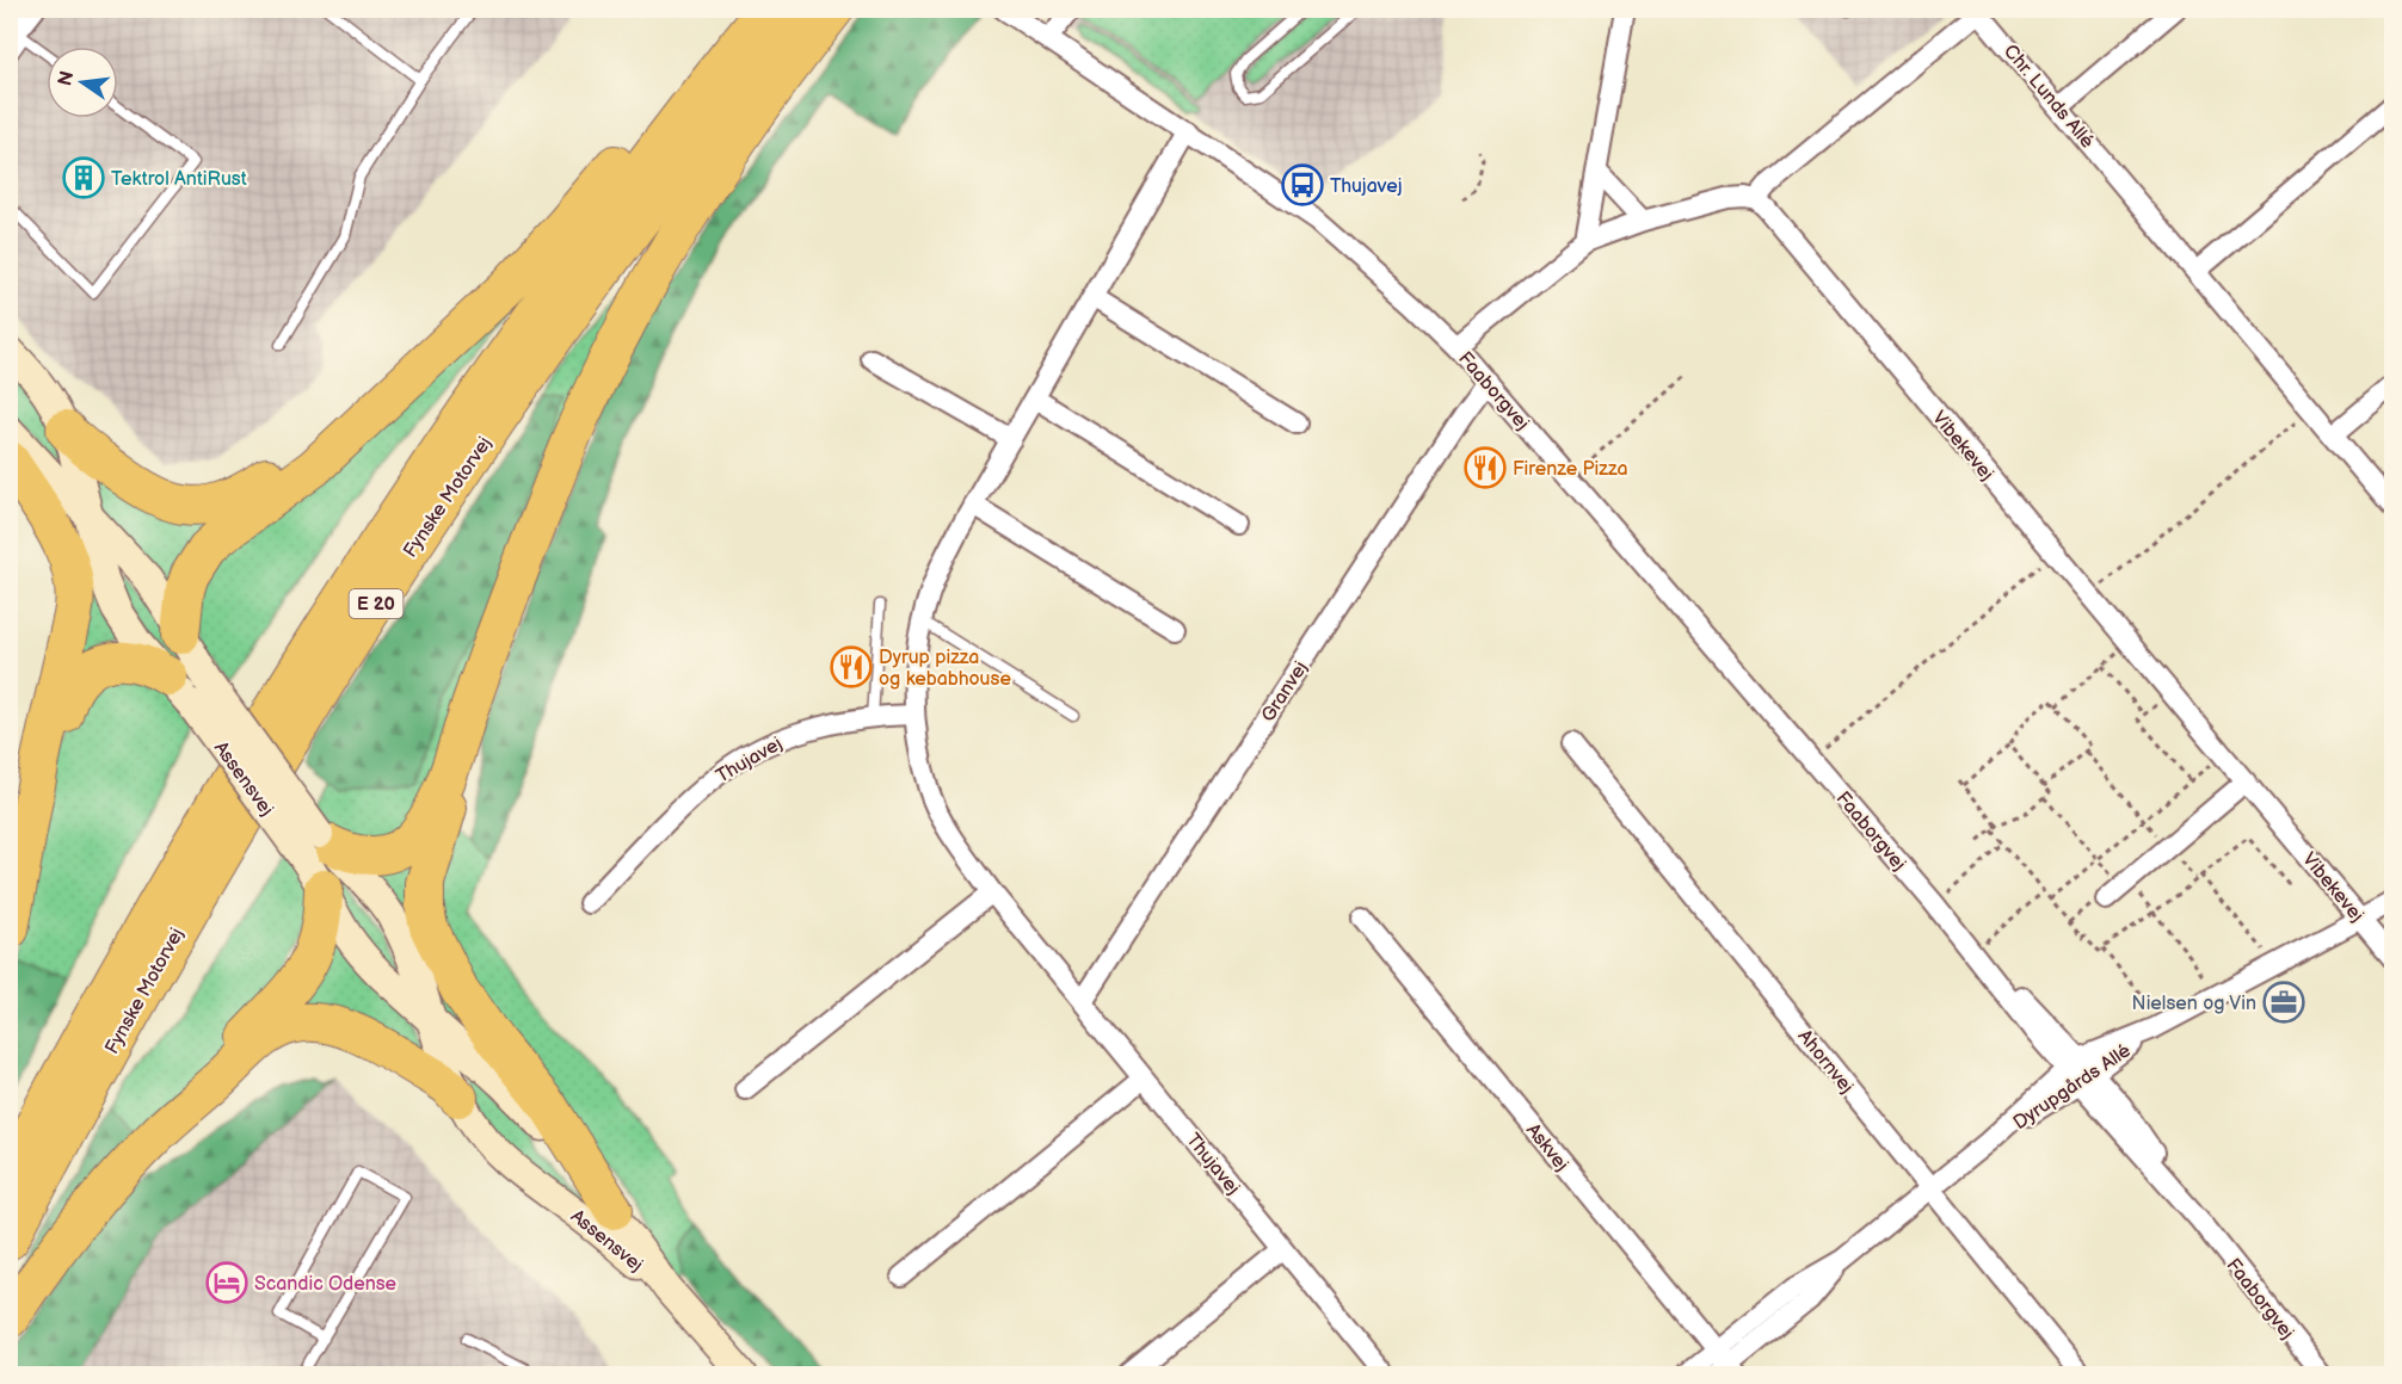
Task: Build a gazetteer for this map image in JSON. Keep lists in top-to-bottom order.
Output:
{
  "streets": {
    "highway": ["Fynske Motorvej", "E 20"],
    "main road": ["Assensvej"],
    "street": [
      "Chr. Lunds Allé",
      "Faaborgvej",
      "Vibekevej",
      "Granvej",
      "Thujavej",
      "Ahornvej",
      "Dyrupgårds Allé",
      "Askvej"
    ]
  },
  "crossings": [
    ["Chr. Lunds Allé", "Vibekevej"],
    ["Faaborgvej", "Granvej"],
    ["Faaborgvej", "Thujavej"],
    ["Faaborgvej", "Dyrupgårds Allé"],
    ["Vibekevej", "Dyrupgårds Allé"],
    ["Granvej", "Thujavej"],
    ["Ahornvej", "Dyrupgårds Allé"],
    ["Dyrupgårds Allé", "Askvej"]
  ],
  "places": {
    "building": ["Tektrol AntiRust"],
    "bus stop": ["Thujavej"],
    "restaurant": ["Firenze Pizza", "Dyrup pizza og kebabhouse"],
    "office": ["Nielsen og Vin"],
    "hotel": ["Scandic Odense"]
  },
  "north": "left"
}
